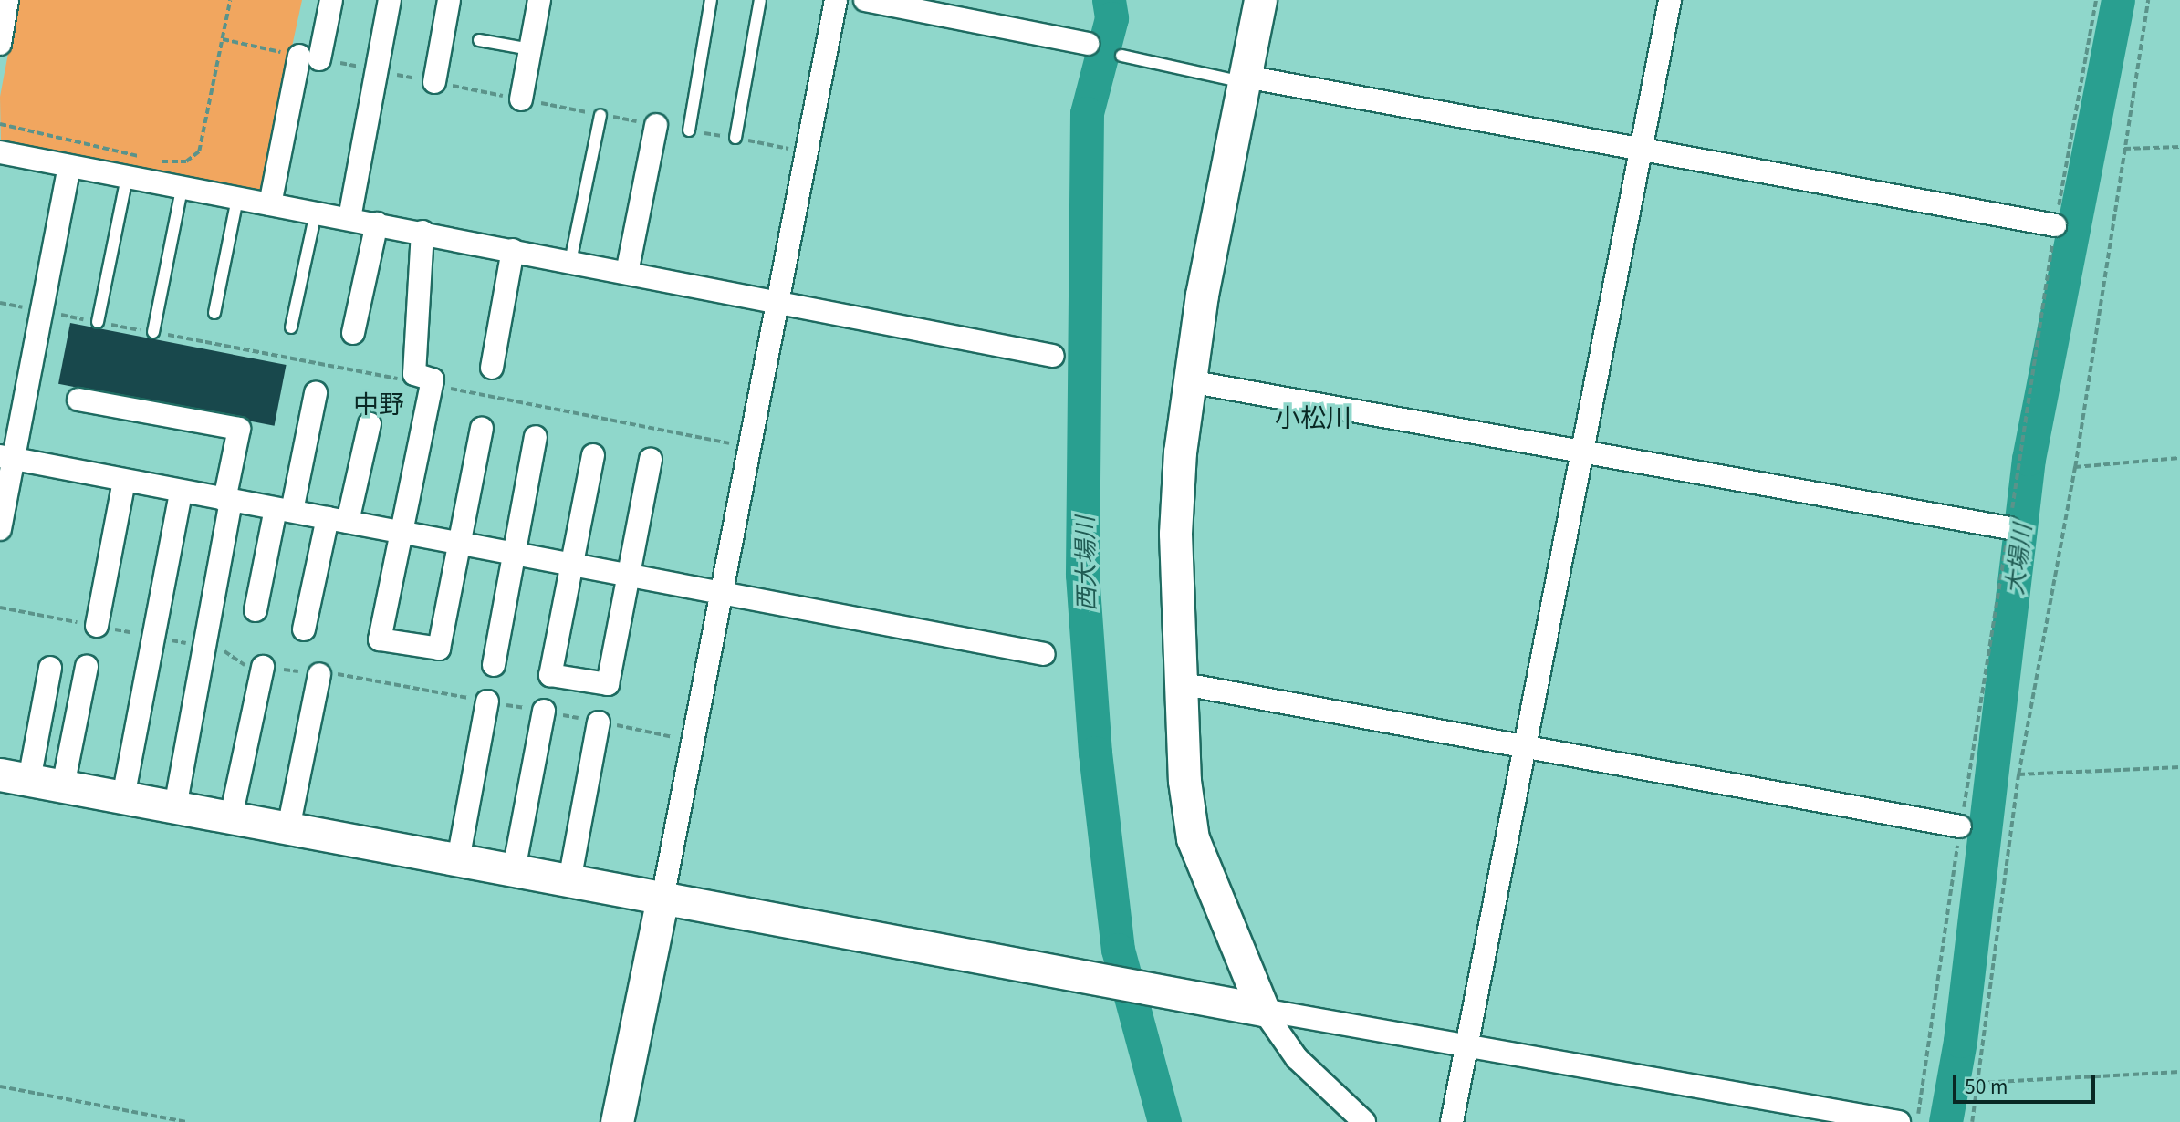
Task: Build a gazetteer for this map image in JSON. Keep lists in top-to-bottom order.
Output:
{
  "districts": ["中野", "小松川"],
  "water": ["大場川", "西大場川"],
  "scale_bar": "50 m"
}
